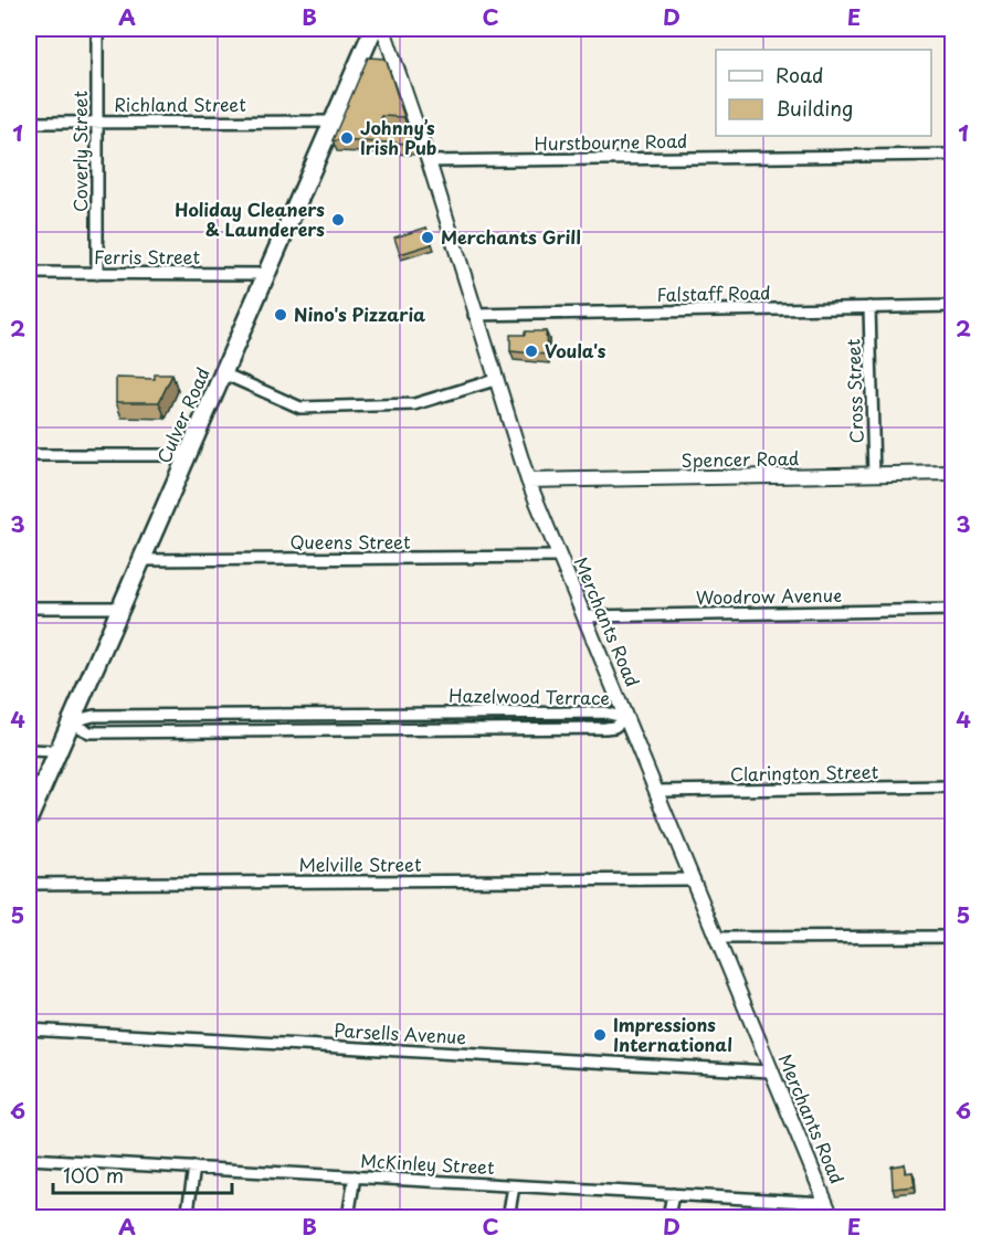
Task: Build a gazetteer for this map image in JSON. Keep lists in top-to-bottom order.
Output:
{
  "streets": {
    "main road": ["Culver Road"],
    "street": [
      "Richland Street",
      "Hurstbourne Road",
      "Coverly Street",
      "Ferris Street",
      "Falstaff Road",
      "Cross Street",
      "Spencer Road",
      "Queens Street",
      "Woodrow Avenue",
      "Merchants Road",
      "Hazelwood Terrace",
      "Clarington Street",
      "Melville Street",
      "Parsells Avenue",
      "McKinley Street"
    ]
  },
  "crossings": [
    ["Richland Street", "Coverly Street"],
    ["Richland Street", "Culver Road"],
    ["Hurstbourne Road", "Merchants Road"],
    ["Coverly Street", "Ferris Street"],
    ["Ferris Street", "Culver Road"],
    ["Falstaff Road", "Cross Street"],
    ["Falstaff Road", "Merchants Road"],
    ["Cross Street", "Spencer Road"],
    ["Culver Road", "Queens Street"],
    ["Culver Road", "Hazelwood Terrace"],
    ["Spencer Road", "Merchants Road"],
    ["Queens Street", "Merchants Road"],
    ["Woodrow Avenue", "Merchants Road"],
    ["Merchants Road", "Hazelwood Terrace"],
    ["Merchants Road", "Clarington Street"],
    ["Merchants Road", "Melville Street"],
    ["Merchants Road", "Parsells Avenue"],
    ["Merchants Road", "McKinley Street"]
  ],
  "places": [
    "Johnny’s Irish Pub",
    "Holiday Cleaners & Launderers",
    "Merchants Grill",
    "Nino's Pizzaria",
    "Voula's",
    "Impressions International"
  ],
  "legend": ["Road", "Building"],
  "scale_bar": "100 m",
  "grid": {
    "columns": [
      "A",
      "B",
      "C",
      "D",
      "E"
    ],
    "rows": [
      "1",
      "2",
      "3",
      "4",
      "5",
      "6"
    ]
  }
}
